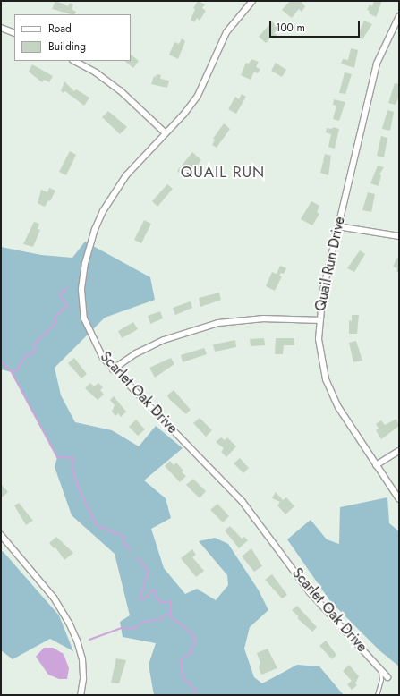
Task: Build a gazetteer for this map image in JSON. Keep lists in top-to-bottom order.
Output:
{
  "streets": {
    "street": ["Quail Run Drive", "Scarlet Oak Drive"]
  },
  "districts": ["QUAIL RUN"],
  "legend": ["Road", "Building"],
  "scale_bar": "100 m"
}
